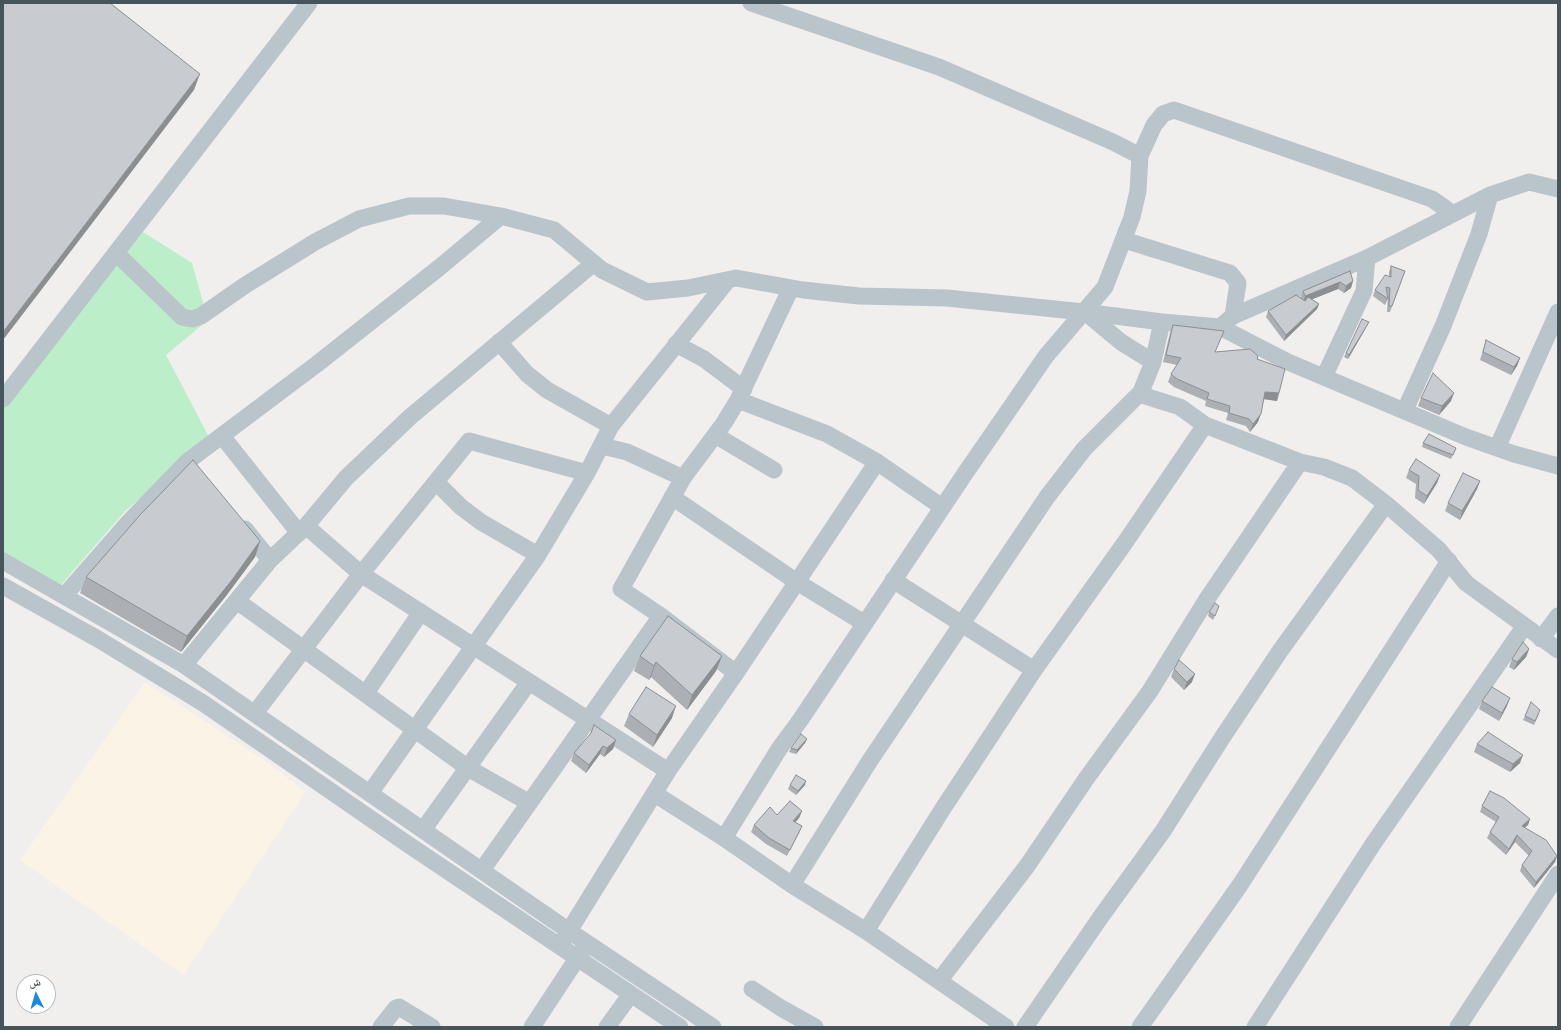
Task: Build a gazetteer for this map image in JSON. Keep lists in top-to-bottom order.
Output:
{
  "north": "top"
}
